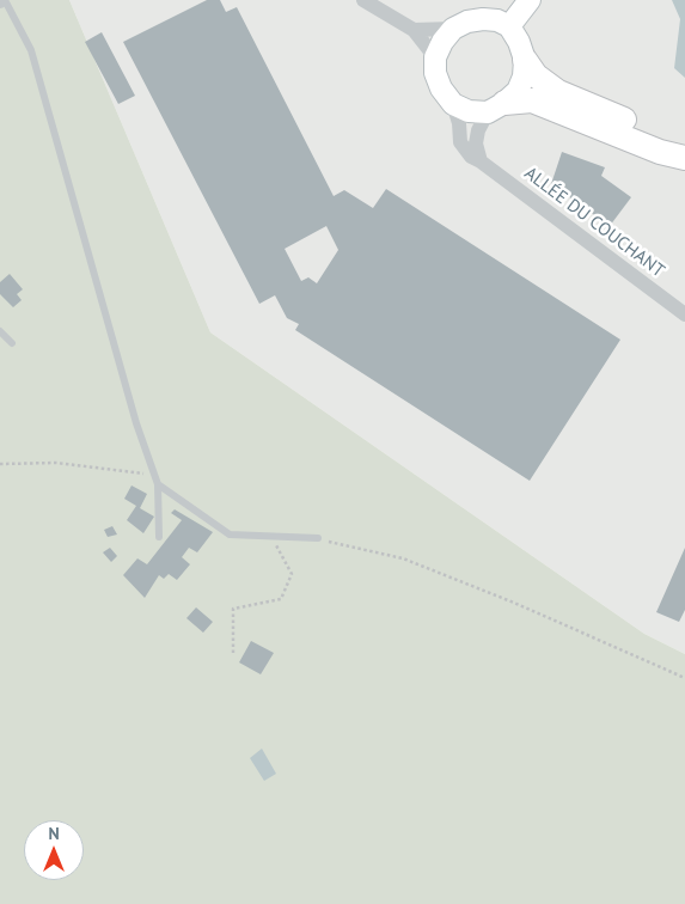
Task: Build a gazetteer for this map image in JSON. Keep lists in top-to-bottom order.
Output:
{
  "streets": {
    "street": ["ALLÉE DU COUCHANT"]
  },
  "north": "top"
}
